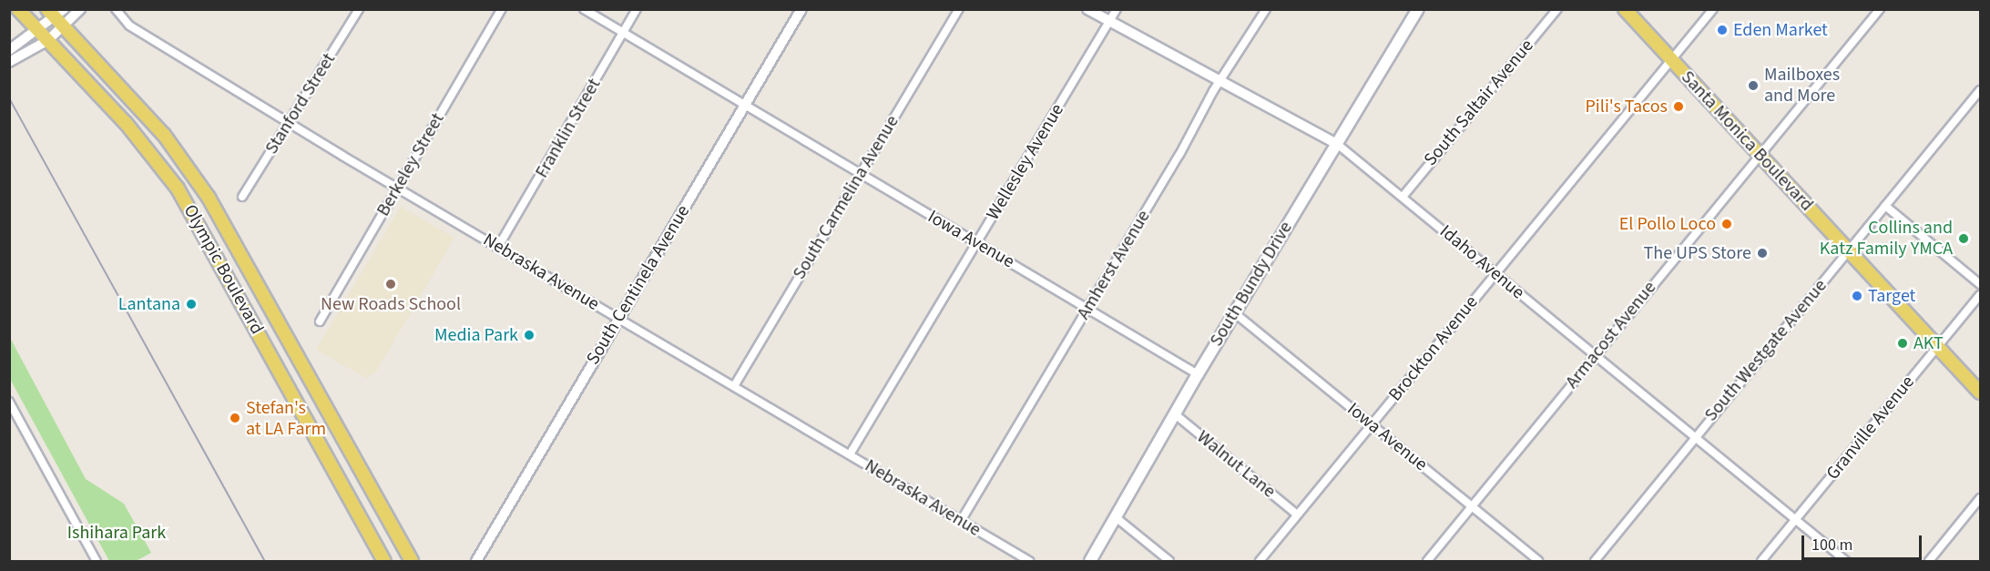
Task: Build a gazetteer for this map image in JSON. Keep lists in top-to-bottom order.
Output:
{
  "streets": {
    "main road": ["Santa Monica Boulevard", "Olympic Boulevard", "South Bundy Drive"],
    "street": [
      "South Saltair Avenue",
      "Stanford Street",
      "Franklin Street",
      "Wellesley Avenue",
      "Berkeley Street",
      "South Carmelina Avenue",
      "Iowa Avenue",
      "Idaho Avenue",
      "Amherst Avenue",
      "Nebraska Avenue",
      "South Centinela Avenue",
      "Armacost Avenue",
      "Brockton Avenue",
      "South Westgate Avenue",
      "Granville Avenue",
      "Walnut Lane"
    ]
  },
  "crossings": [
    ["South Saltair Avenue", "Idaho Avenue"],
    ["Stanford Street", "Nebraska Avenue"],
    ["Franklin Street", "Iowa Avenue"],
    ["Franklin Street", "Nebraska Avenue"],
    ["Santa Monica Boulevard", "Armacost Avenue"],
    ["Santa Monica Boulevard", "Brockton Avenue"],
    ["Santa Monica Boulevard", "South Westgate Avenue"],
    ["Santa Monica Boulevard", "Granville Avenue"],
    ["Wellesley Avenue", "Iowa Avenue"],
    ["Wellesley Avenue", "Idaho Avenue"],
    ["Wellesley Avenue", "Nebraska Avenue"],
    ["Berkeley Street", "Nebraska Avenue"],
    ["South Carmelina Avenue", "Iowa Avenue"],
    ["South Carmelina Avenue", "Nebraska Avenue"],
    ["Iowa Avenue", "Amherst Avenue"],
    ["Iowa Avenue", "South Bundy Drive"],
    ["Iowa Avenue", "South Centinela Avenue"],
    ["Iowa Avenue", "Armacost Avenue"],
    ["Iowa Avenue", "Brockton Avenue"],
    ["Idaho Avenue", "Amherst Avenue"],
    ["Idaho Avenue", "South Bundy Drive"],
    ["Idaho Avenue", "Armacost Avenue"],
    ["Idaho Avenue", "Brockton Avenue"],
    ["Idaho Avenue", "South Westgate Avenue"],
    ["Idaho Avenue", "Granville Avenue"],
    ["Amherst Avenue", "Nebraska Avenue"],
    ["Nebraska Avenue", "South Centinela Avenue"],
    ["South Bundy Drive", "Walnut Lane"],
    ["Brockton Avenue", "Walnut Lane"]
  ],
  "parks": ["Ishihara Park"],
  "places": [
    "Eden Market",
    "Mailboxes and More",
    "Pili's Tacos",
    "El Pollo Loco",
    "Collins and Katz Family YMCA",
    "The UPS Store",
    "New Roads School",
    "Target",
    "Lantana",
    "Media Park",
    "AKT",
    "Stefan's at LA Farm"
  ],
  "scale_bar": "100 m"
}
